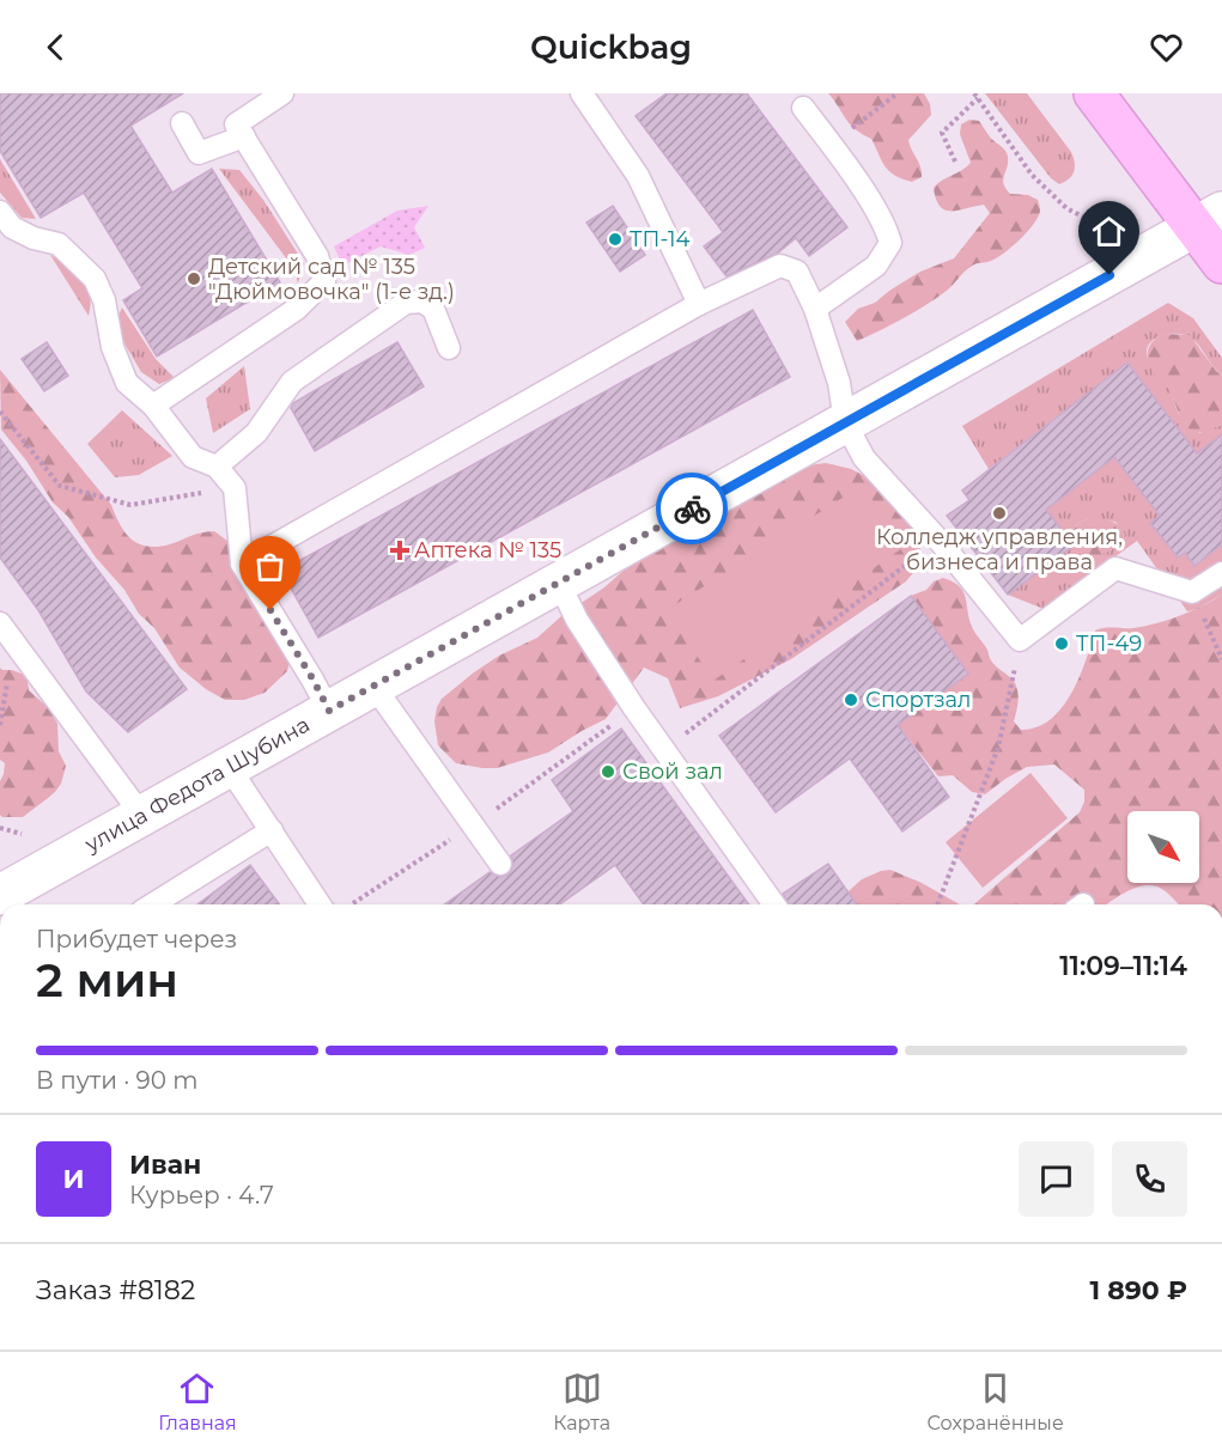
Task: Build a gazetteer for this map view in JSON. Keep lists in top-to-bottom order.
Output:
{
  "streets": {
    "street": ["улица Федота Шубина"]
  },
  "places": {
    "other": [
      "ТП-14",
      "Детский сад № 135 \"Дюймовочка\" (1-е зд.)",
      "Колледж управления, бизнеса и права",
      "ТП-49",
      "Спортзал",
      "Свой зал"
    ],
    "health": ["Аптека № 135"]
  },
  "north": "bottom right",
  "page": {
    "header": "Quickbag",
    "heading": ["2 мин", "Прибудет через", "11:09–11:14"],
    "panel": [
      "Иван",
      "Курьер · 4.7",
      "Заказ #8182",
      "1 890 ₽"
    ],
    "bar": "В пути · 90 m",
    "round": "И",
    "tabs": ["Главная", "Карта", "Сохранённые"]
  }
}
